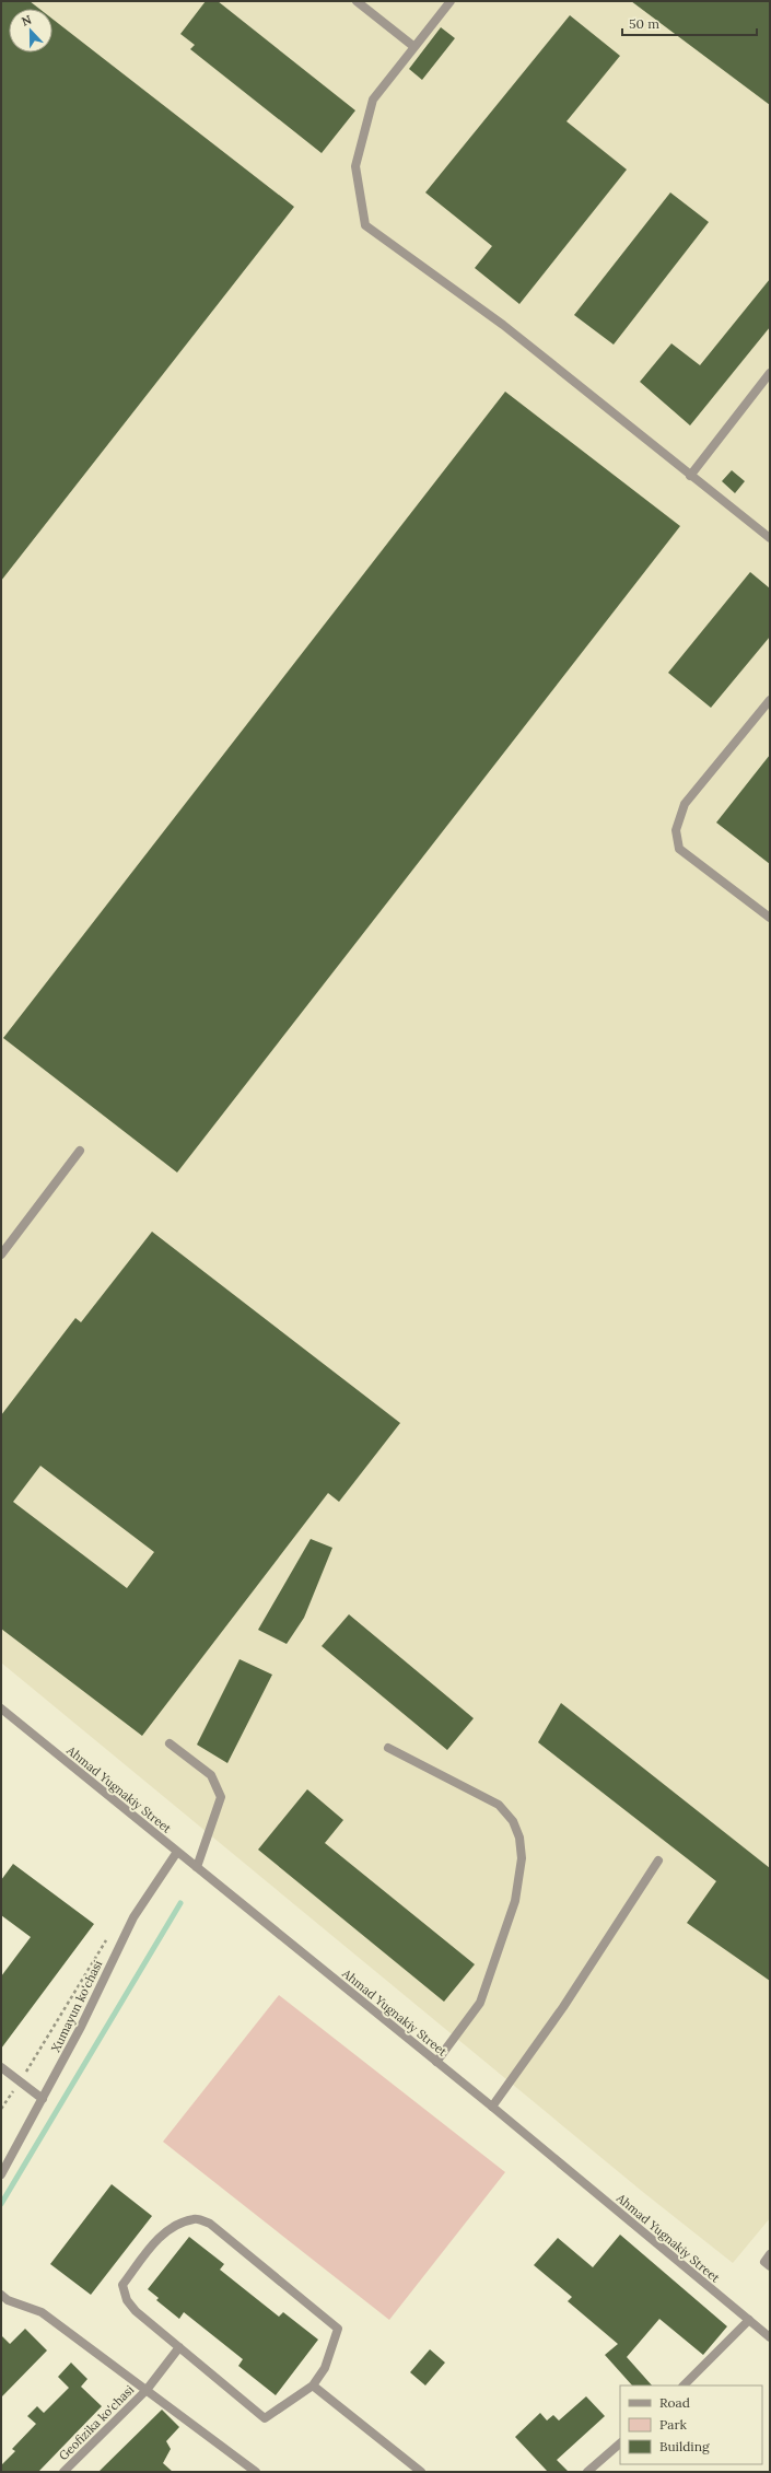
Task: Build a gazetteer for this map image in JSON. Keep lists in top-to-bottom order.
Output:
{
  "streets": {
    "street": ["Ahmad Yugnakiy Street", "Xumayun ko'chasi", "Geofizika ko'chasi"]
  },
  "crossings": [
    ["Ahmad Yugnakiy Street", "Xumayun ko'chasi"]
  ],
  "legend": ["Road", "Park", "Building"],
  "scale_bar": "50 m",
  "north": "top"
}
